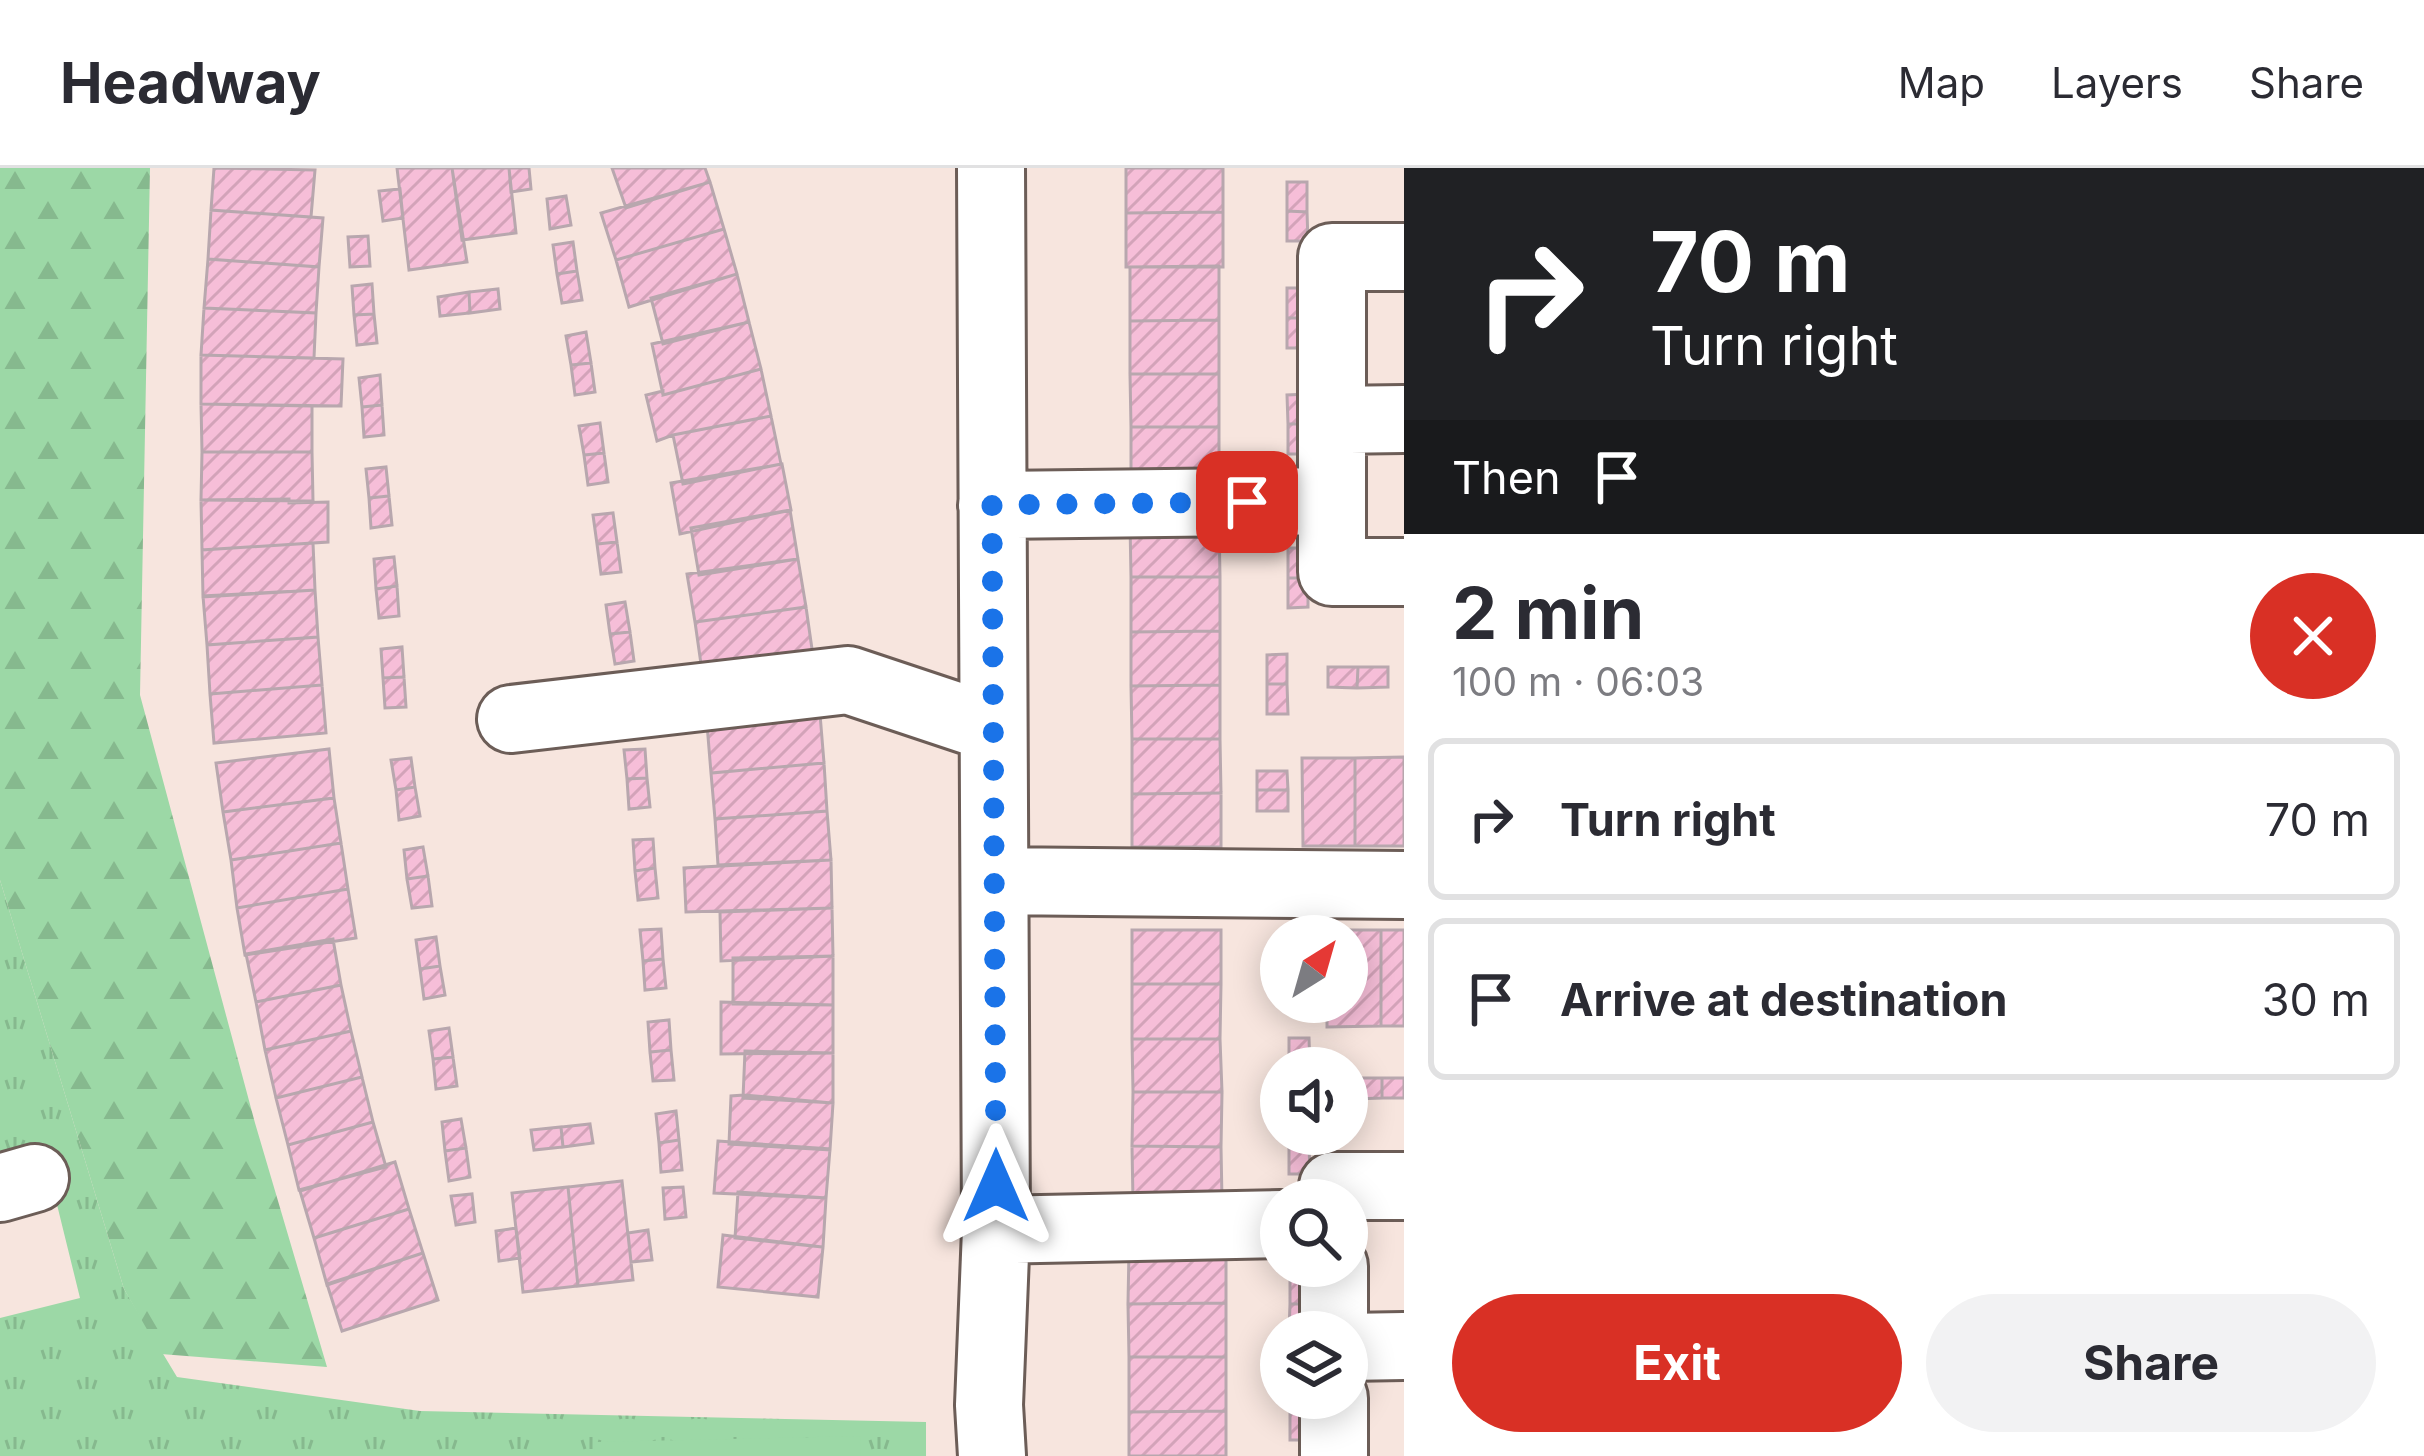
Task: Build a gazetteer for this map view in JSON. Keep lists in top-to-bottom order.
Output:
{
  "north": "top right",
  "page": {
    "header": "Headway",
    "nav": ["Map", "Layers", "Share"],
    "turn": ["70 m", "Turn right"],
    "then": "Then",
    "heading": ["2 min", "100 m · 06:03"],
    "list": [
      {
        "name": "Turn right",
        "value": "70 m"
      },
      {
        "name": "Arrive at destination",
        "value": "30 m"
      }
    ],
    "buttons": ["Exit", "Share"]
  }
}
